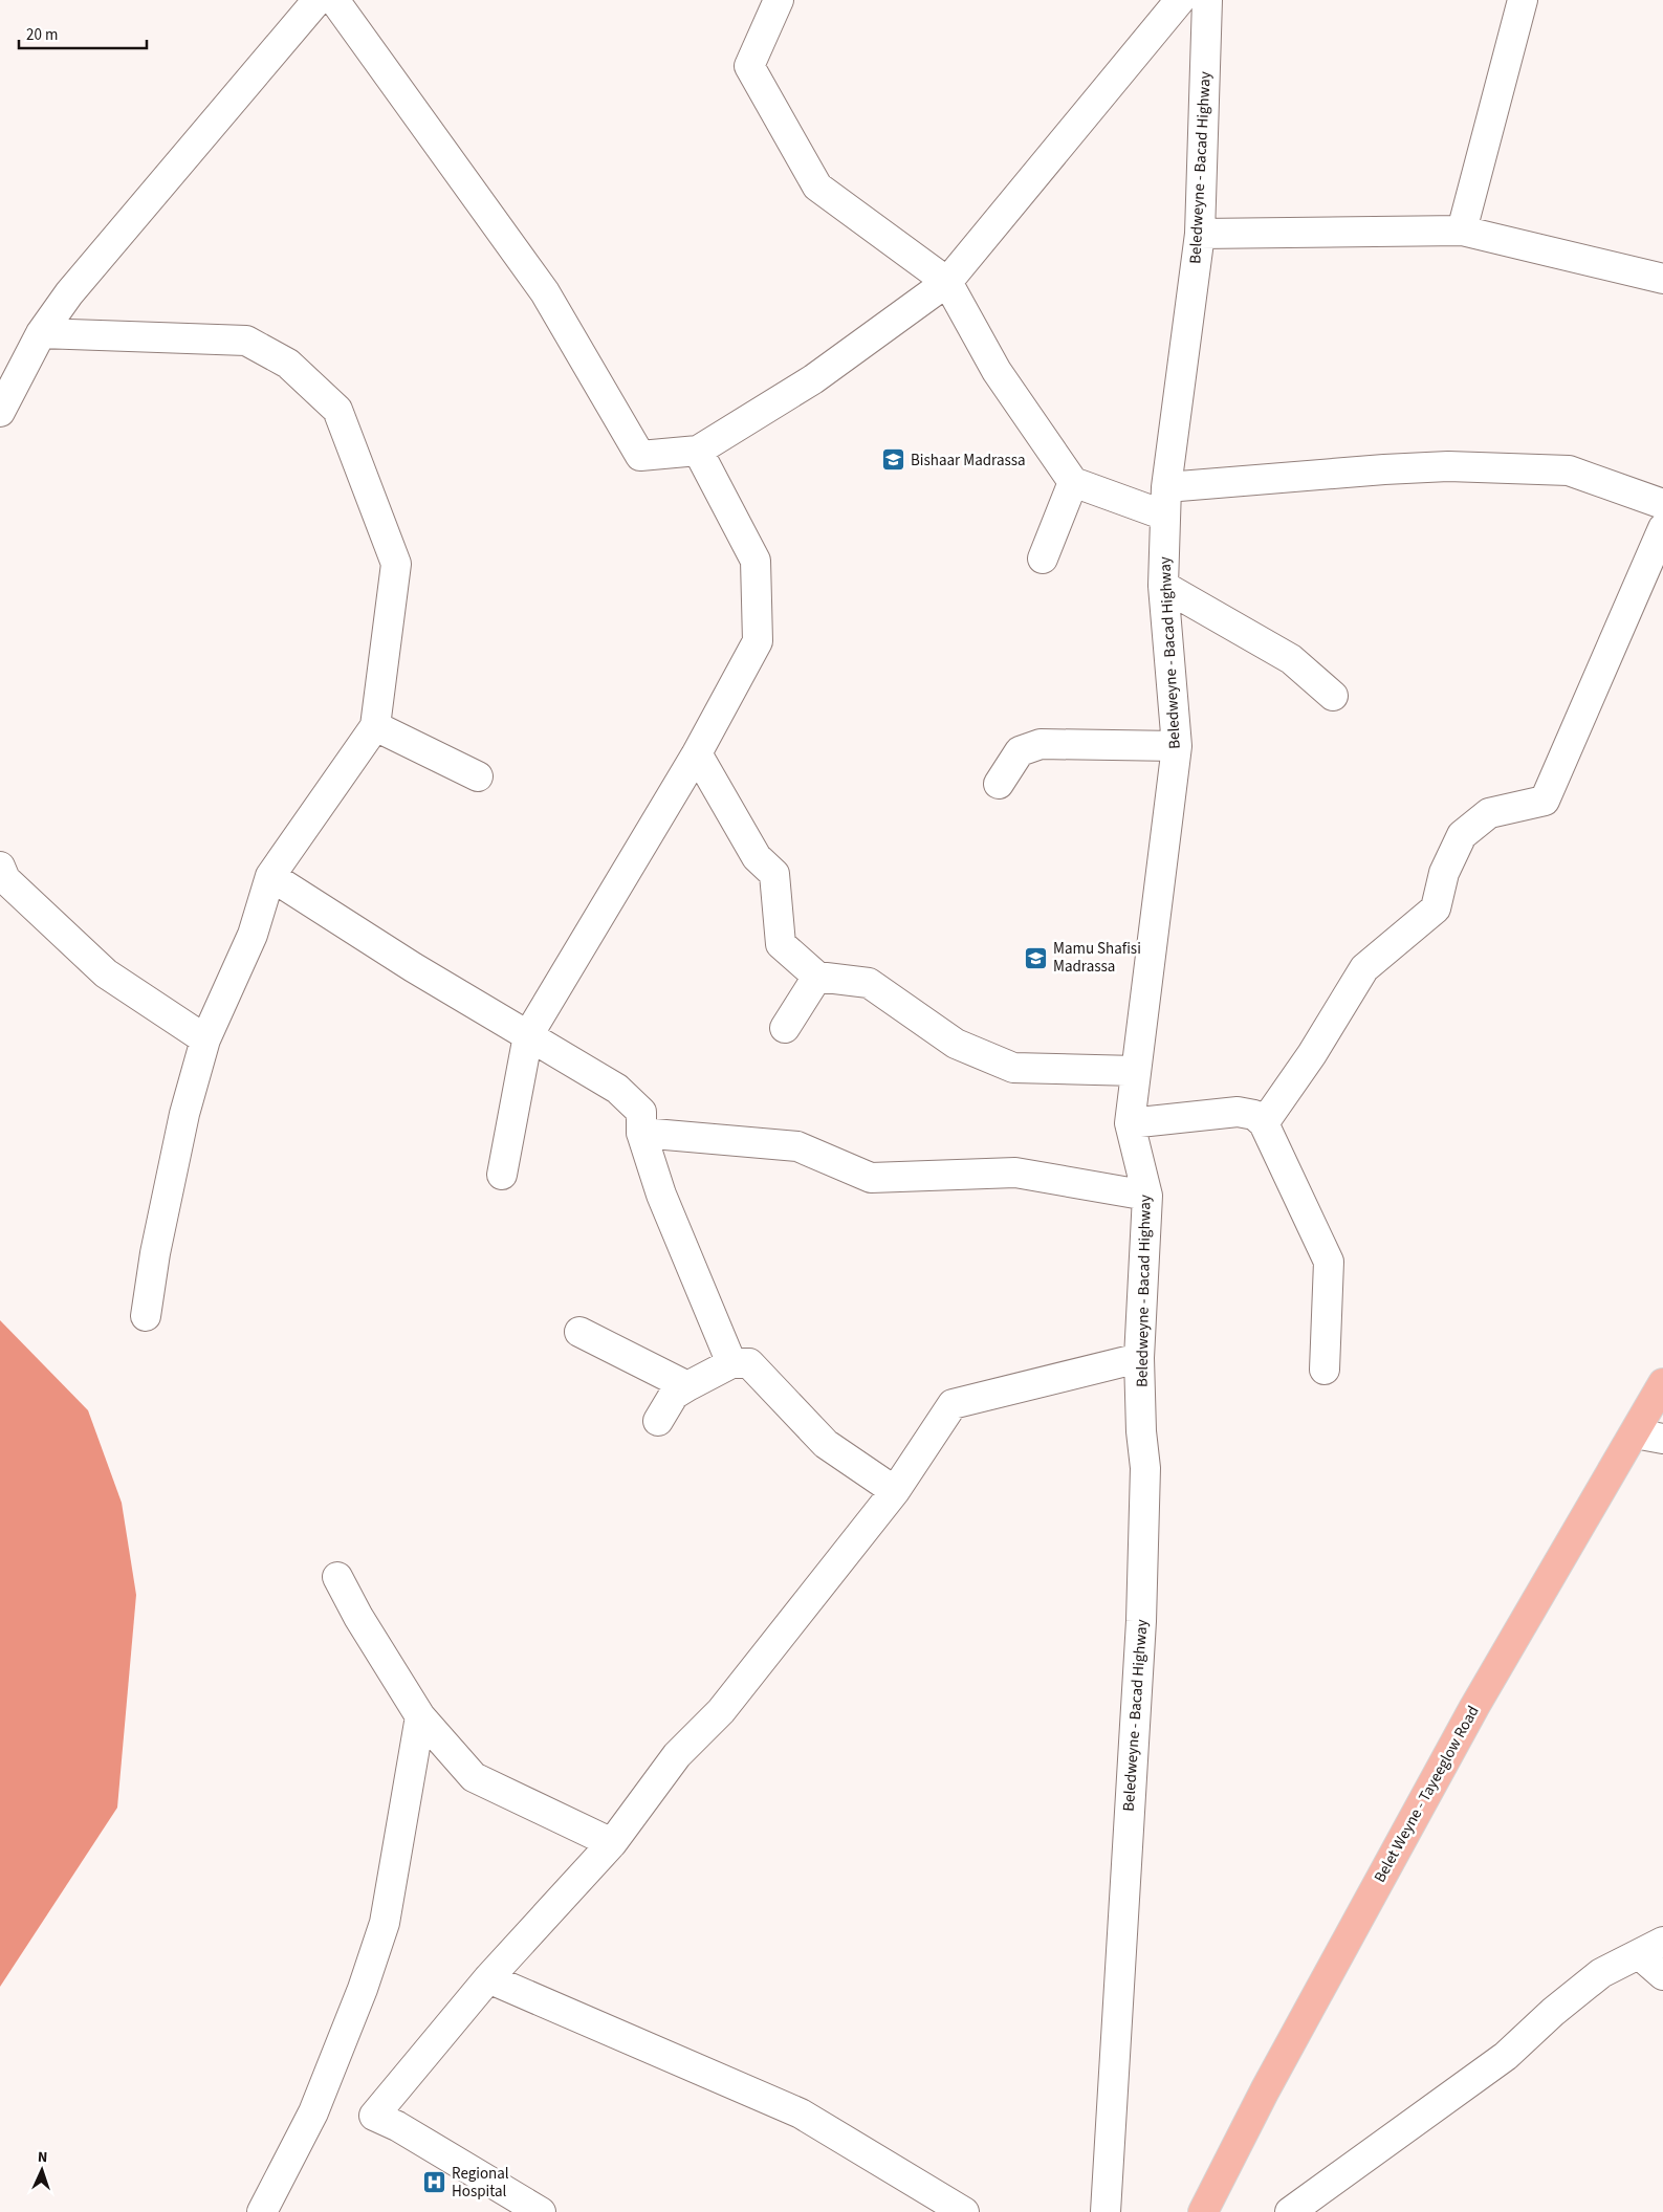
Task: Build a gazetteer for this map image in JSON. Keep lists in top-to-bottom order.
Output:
{
  "streets": {
    "main road": ["Belet Weyne - Tayeeglow Road"],
    "street": ["Beledweyne - Bacad Highway"]
  },
  "places": {
    "school or university": ["Bishaar Madrassa", "Mamu Shafisi Madrassa"],
    "hospital": ["Regional Hospital"]
  },
  "scale_bar": "20 m",
  "north": "top"
}
